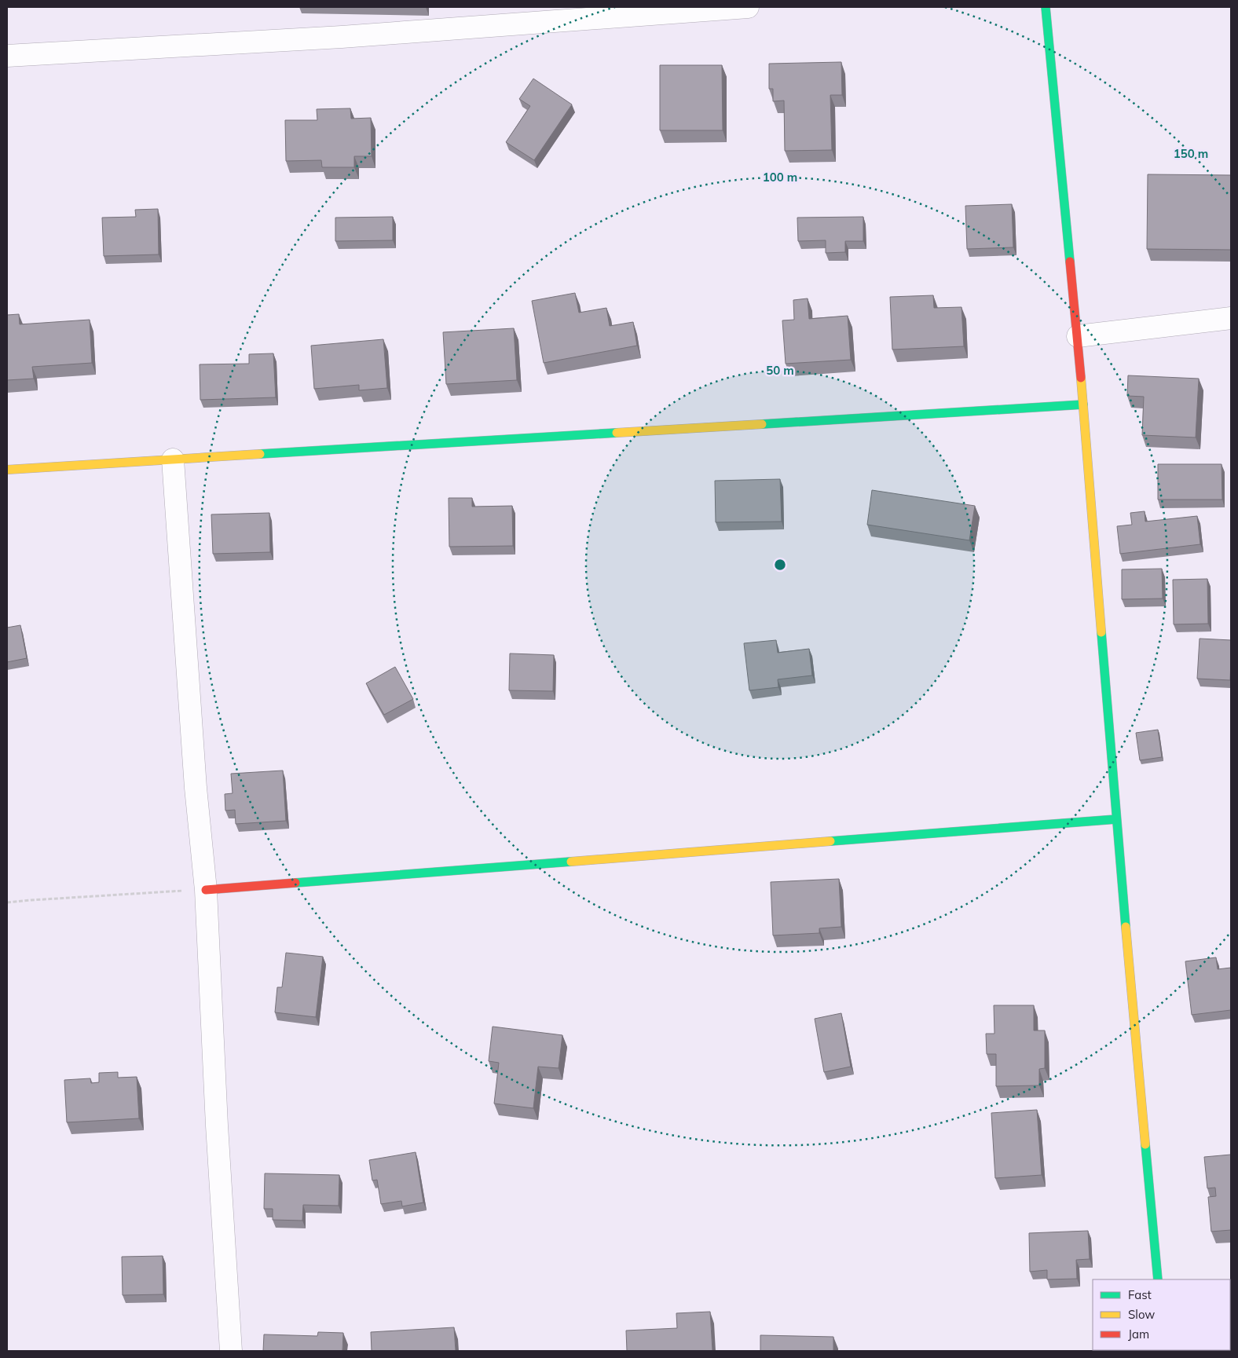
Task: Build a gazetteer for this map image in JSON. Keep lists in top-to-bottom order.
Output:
{
  "legend": ["Fast", "Slow", "Jam"],
  "rings": ["150 m", "100 m", "50 m"]
}
